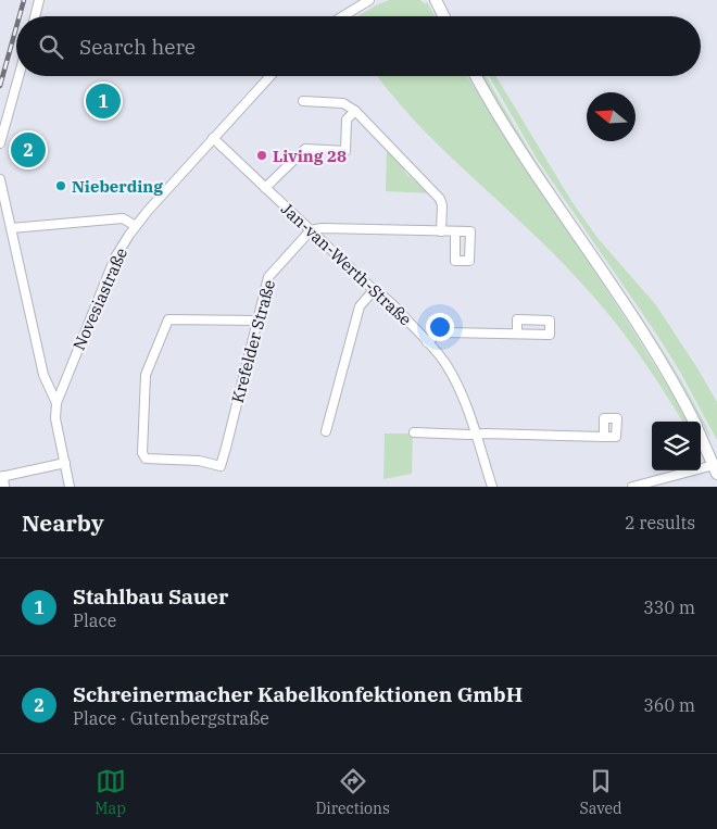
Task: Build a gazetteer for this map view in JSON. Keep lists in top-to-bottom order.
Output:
{
  "streets": {
    "street": ["Jan-van-Werth-Straße", "Novesiastraße", "Krefelder Straße"]
  },
  "crossings": [
    ["Jan-van-Werth-Straße", "Novesiastraße"],
    ["Jan-van-Werth-Straße", "Krefelder Straße"]
  ],
  "places": ["Living 28", "Nieberding"],
  "north": "left",
  "page": {
    "search": "Search here",
    "pins": ["1", "2"],
    "heading": ["Nearby", "2 results"],
    "list": [
      {
        "mark": "1",
        "name": "Stahlbau Sauer",
        "note": "Place",
        "value": "330 m"
      },
      {
        "mark": "2",
        "name": "Schreinermacher Kabelkonfektionen GmbH",
        "note": "Place · Gutenbergstraße",
        "value": "360 m"
      }
    ],
    "nav": ["Map", "Directions", "Saved"]
  }
}
